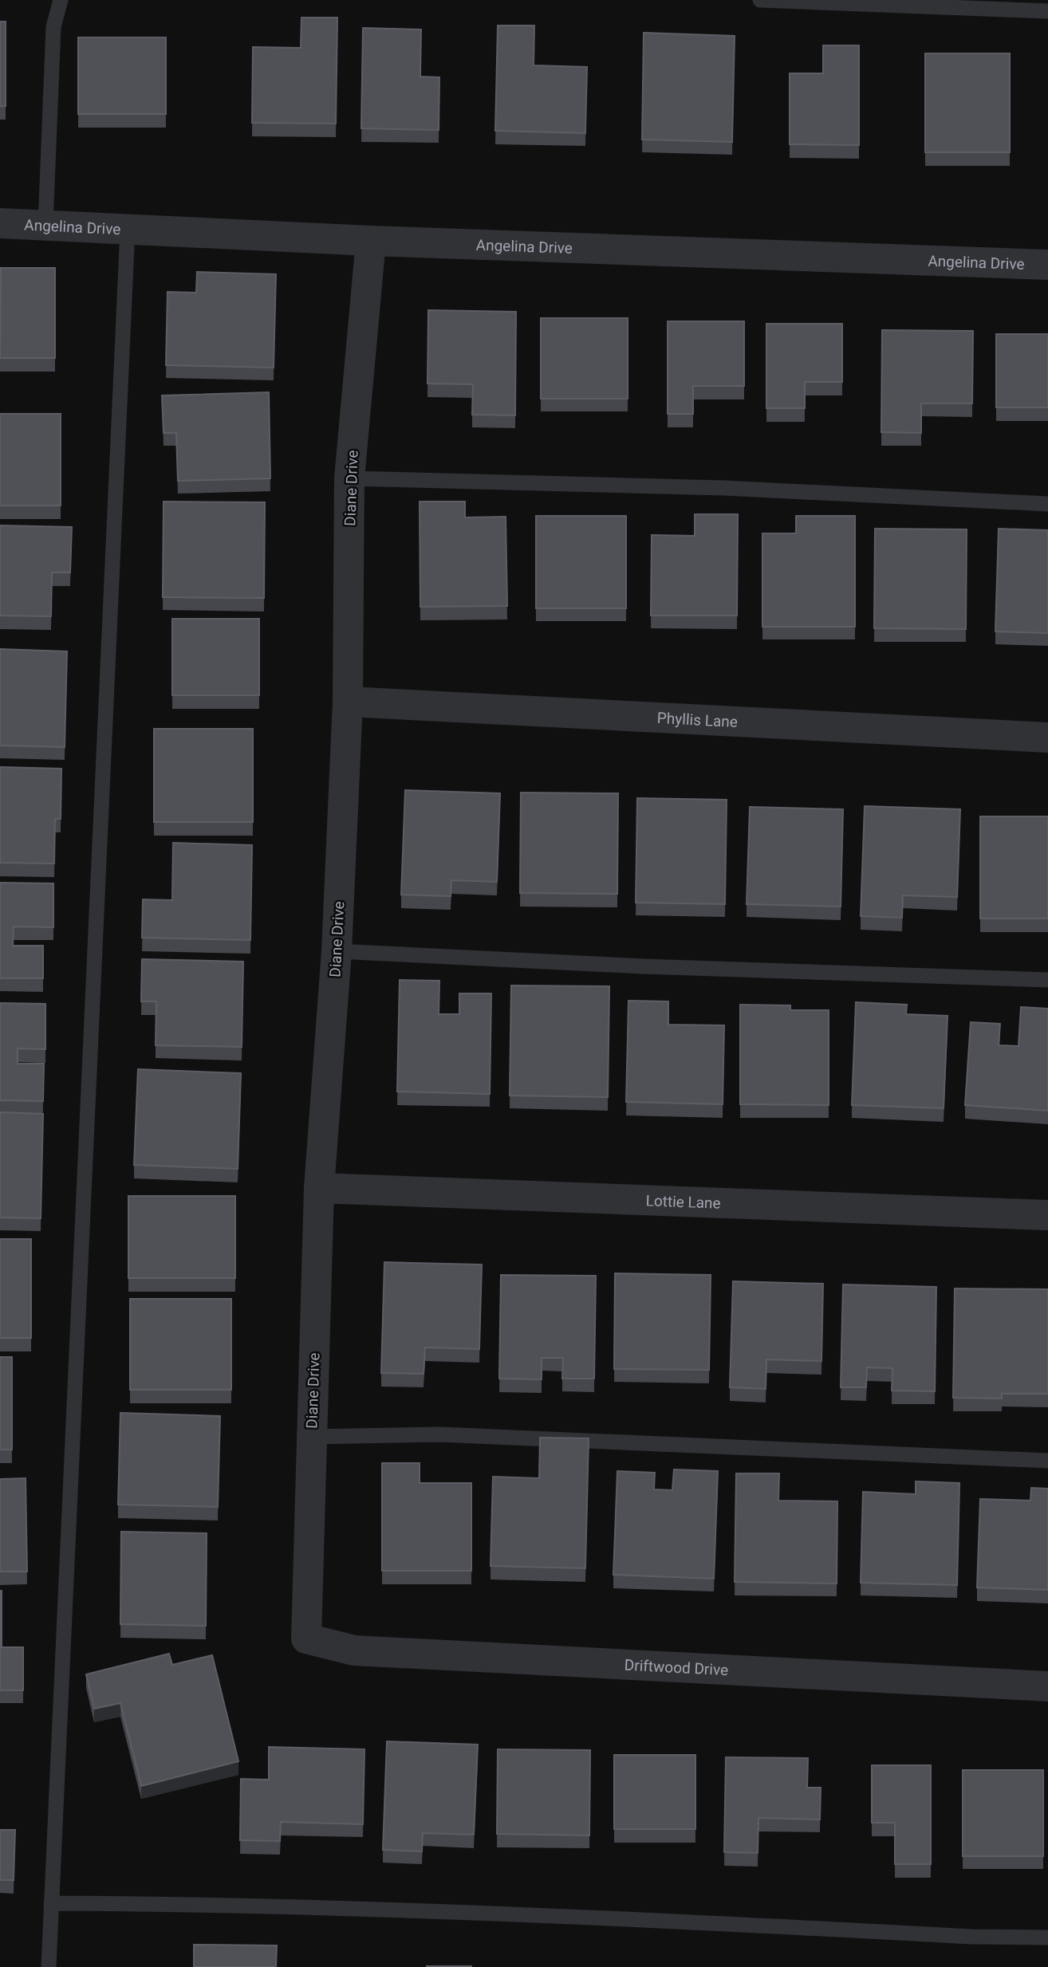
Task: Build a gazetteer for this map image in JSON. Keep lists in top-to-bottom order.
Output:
{
  "streets": {
    "street": [
      "Angelina Drive",
      "Diane Drive",
      "Phyllis Lane",
      "Lottie Lane",
      "Driftwood Drive"
    ]
  },
  "crossings": [
    ["Angelina Drive", "Diane Drive"],
    ["Diane Drive", "Phyllis Lane"],
    ["Diane Drive", "Lottie Lane"],
    ["Diane Drive", "Driftwood Drive"]
  ]
}
